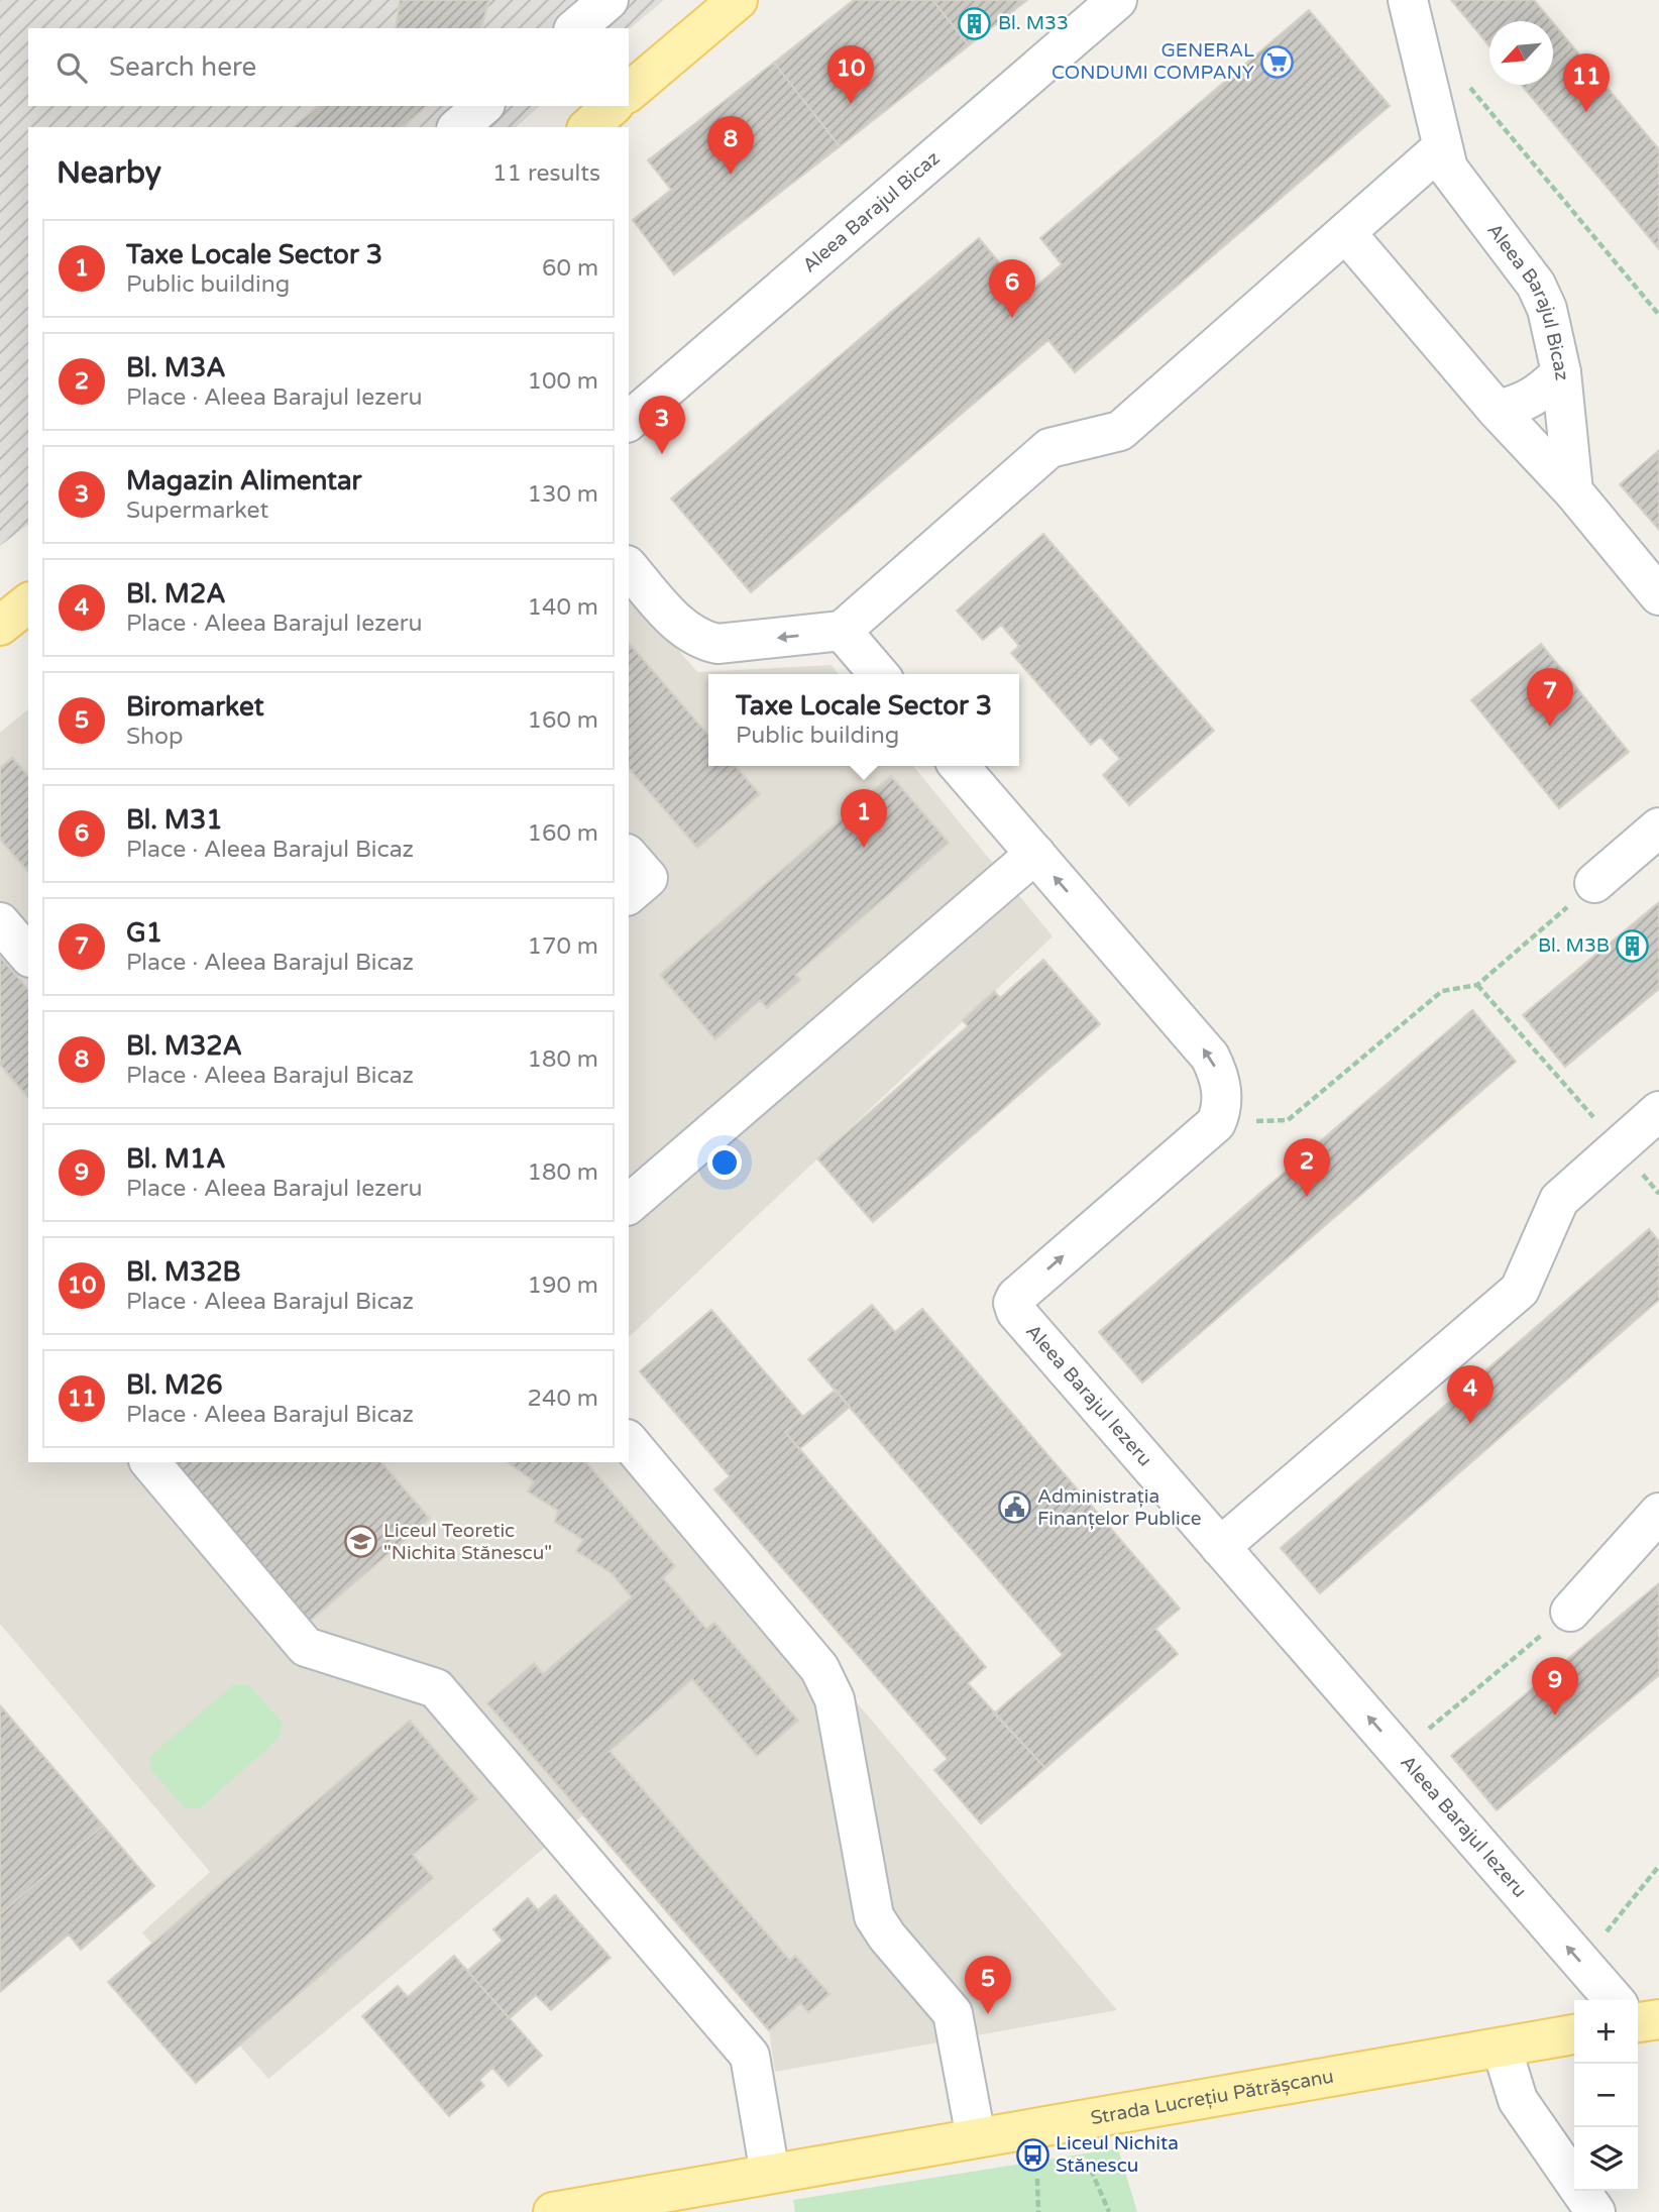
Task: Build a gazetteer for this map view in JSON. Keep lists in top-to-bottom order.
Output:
{
  "streets": {
    "main road": ["Strada Lucrețiu Pătrășcanu"],
    "street": ["Aleea Barajul Bicaz", "Aleea Barajul Iezeru"]
  },
  "places": {
    "building": ["Bl. M33", "Bl. M3B"],
    "supermarket": ["GENERAL CONDUMI COMPANY"],
    "public building": ["Administrația Finanțelor Publice"],
    "school or university": ["Liceul Teoretic \"Nichita Stănescu\""],
    "bus stop": ["Liceul Nichita Stănescu"]
  },
  "north": "bottom left",
  "page": {
    "search": "Search here",
    "pins": [
      "10",
      "11",
      "8",
      "6",
      "3",
      "7",
      "1",
      "2",
      "4",
      "9",
      "5"
    ],
    "heading": ["Nearby", "11 results"],
    "list": [
      {
        "mark": "1",
        "name": "Taxe Locale Sector 3",
        "note": "Public building",
        "value": "60 m"
      },
      {
        "mark": "2",
        "name": "Bl. M3A",
        "note": "Place · Aleea Barajul Iezeru",
        "value": "100 m"
      },
      {
        "mark": "3",
        "name": "Magazin Alimentar",
        "note": "Supermarket",
        "value": "130 m"
      },
      {
        "mark": "4",
        "name": "Bl. M2A",
        "note": "Place · Aleea Barajul Iezeru",
        "value": "140 m"
      },
      {
        "mark": "5",
        "name": "Biromarket",
        "note": "Shop",
        "value": "160 m"
      },
      {
        "mark": "6",
        "name": "Bl. M31",
        "note": "Place · Aleea Barajul Bicaz",
        "value": "160 m"
      },
      {
        "mark": "7",
        "name": "G1",
        "note": "Place · Aleea Barajul Bicaz",
        "value": "170 m"
      },
      {
        "mark": "8",
        "name": "Bl. M32A",
        "note": "Place · Aleea Barajul Bicaz",
        "value": "180 m"
      },
      {
        "mark": "9",
        "name": "Bl. M1A",
        "note": "Place · Aleea Barajul Iezeru",
        "value": "180 m"
      },
      {
        "mark": "10",
        "name": "Bl. M32B",
        "note": "Place · Aleea Barajul Bicaz",
        "value": "190 m"
      },
      {
        "mark": "11",
        "name": "Bl. M26",
        "note": "Place · Aleea Barajul Bicaz",
        "value": "240 m"
      }
    ],
    "popup": ["Taxe Locale Sector 3", "Public building"],
    "map_buttons": ["+", "−"]
  }
}
